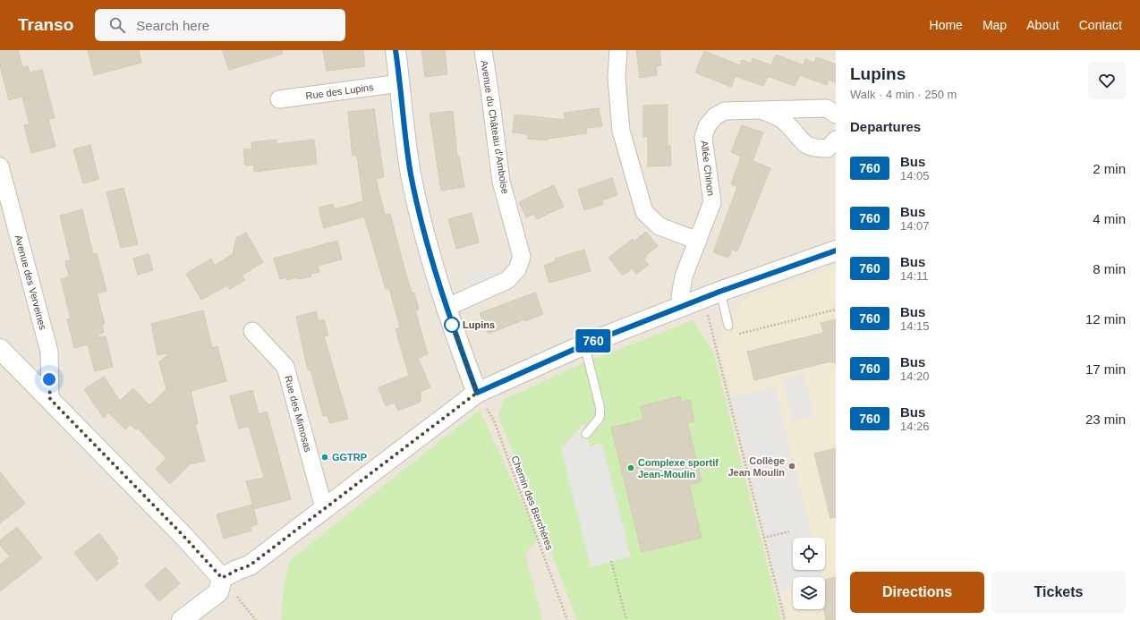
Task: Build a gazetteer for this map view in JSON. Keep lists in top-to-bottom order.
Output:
{
  "streets": {
    "street": [
      "Rue des Lupins",
      "Avenue du Château d'Amboise",
      "Allée Chinon",
      "Avenue des Verveines",
      "Rue des Mimosas"
    ],
    "path": ["Chemin des Berchères"]
  },
  "places": [
    "Lupins",
    "GGTRP",
    "Collège Jean Moulin",
    "Complexe sportif Jean-Moulin"
  ],
  "lines": ["bus line 760"],
  "page": {
    "header": "Transo",
    "search": "Search here",
    "nav": [
      "Home",
      "Map",
      "About",
      "Contact"
    ],
    "on_map": "760",
    "heading": [
      ["Lupins", "Walk · 4 min · 250 m"],
      "Departures"
    ],
    "list": [
      {
        "mark": "760",
        "name": "Bus",
        "note": "14:05",
        "value": "2 min"
      },
      {
        "mark": "760",
        "name": "Bus",
        "note": "14:07",
        "value": "4 min"
      },
      {
        "mark": "760",
        "name": "Bus",
        "note": "14:11",
        "value": "8 min"
      },
      {
        "mark": "760",
        "name": "Bus",
        "note": "14:15",
        "value": "12 min"
      },
      {
        "mark": "760",
        "name": "Bus",
        "note": "14:20",
        "value": "17 min"
      },
      {
        "mark": "760",
        "name": "Bus",
        "note": "14:26",
        "value": "23 min"
      }
    ],
    "buttons": ["Directions", "Tickets"]
  }
}
